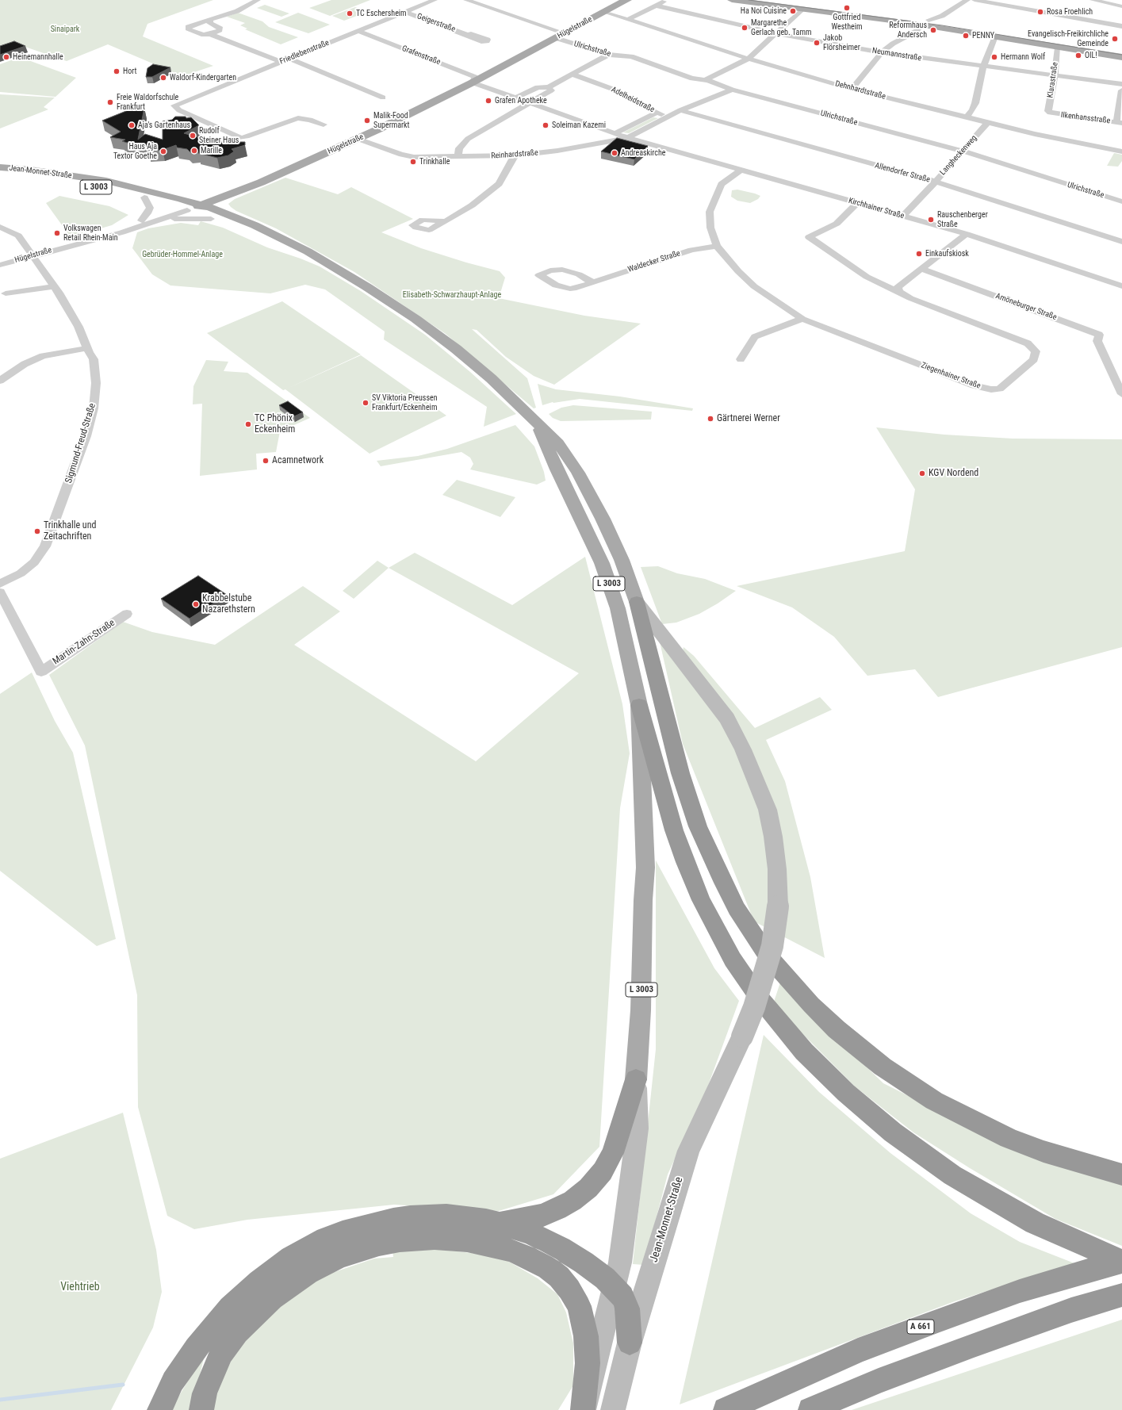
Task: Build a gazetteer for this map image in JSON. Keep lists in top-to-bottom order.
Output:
{
  "streets": {
    "highway": ["A 661"],
    "main road": ["Hügelstraße", "Jean-Monnet-Straße", "L 3003"],
    "street": [
      "Geigerstraße",
      "Ulrichstraße",
      "Friedlebenstraße",
      "Neumannstraße",
      "Grafenstraße",
      "Klarastraße",
      "Dehnhardtstraße",
      "Adelheidstraße",
      "Ilkenhansstraße",
      "Reinhardstraße",
      "Langheckenweg",
      "Allendorfer Straße",
      "Kirchhainer Straße",
      "Waldecker Straße",
      "Amöneburger Straße",
      "Ziegenhainer Straße",
      "Sigmund-Freud-Straße",
      "Martin-Zahn-Straße"
    ]
  },
  "crossings": [
    ["Geigerstraße", "Friedlebenstraße"],
    ["Hügelstraße", "Ulrichstraße"],
    ["Hügelstraße", "Grafenstraße"],
    ["Hügelstraße", "Dehnhardtstraße"],
    ["Hügelstraße", "Reinhardstraße"],
    ["Hügelstraße", "Jean-Monnet-Straße"],
    ["Hügelstraße", "L 3003"],
    ["Hügelstraße", "Sigmund-Freud-Straße"],
    ["Ulrichstraße", "Reinhardstraße"],
    ["Ulrichstraße", "Langheckenweg"],
    ["Friedlebenstraße", "Grafenstraße"],
    ["Neumannstraße", "Klarastraße"],
    ["Grafenstraße", "Reinhardstraße"],
    ["Grafenstraße", "Kirchhainer Straße"],
    ["Klarastraße", "Ilkenhansstraße"],
    ["Dehnhardtstraße", "Langheckenweg"],
    ["Reinhardstraße", "Allendorfer Straße"],
    ["Reinhardstraße", "Kirchhainer Straße"],
    ["Langheckenweg", "Allendorfer Straße"],
    ["Langheckenweg", "Kirchhainer Straße"],
    ["Jean-Monnet-Straße", "L 3003"],
    ["Kirchhainer Straße", "Ziegenhainer Straße"],
    ["Waldecker Straße", "Ziegenhainer Straße"]
  ],
  "parks": [
    "Sinaipark",
    "Gebrüder-Hommel-Anlage",
    "Elisabeth-Schwarzhaupt-Anlage",
    "Viehtrieb"
  ],
  "places": [
    "Gottfried Westheim",
    "Ha Noi Cuisine",
    "Rosa Froehlich",
    "TC Eschersheim",
    "Margarethe Gerlach geb. Tamm",
    "Reformhaus Andersch",
    "PENNY",
    "Evangelisch-Freikirchliche Gemeinde",
    "Jakob Flörsheimer",
    "OIL!",
    "Heinemannhalle",
    "Hermann Wolf",
    "Hort",
    "Waldorf-Kindergarten",
    "Grafen Apotheke",
    "Freie Waldorfschule Frankfurt",
    "Malik-Food Supermarkt",
    "Aja's Gartenhaus",
    "Soleiman Kazemi",
    "Rudolf Steiner Haus",
    "Marille",
    "Haus Aja Textor Goethe",
    "Andreaskirche",
    "Trinkhalle",
    "Rauschenberger Straße",
    "Volkswagen Retail Rhein-Main",
    "Einkaufskiosk",
    "SV Viktoria Preussen Frankfurt/Eckenheim",
    "Gärtnerei Werner",
    "TC Phönix Eckenheim",
    "Acamnetwork",
    "KGV Nordend",
    "Trinkhalle und Zeitachriften",
    "Krabbelstube Nazarethstern"
  ]
}
